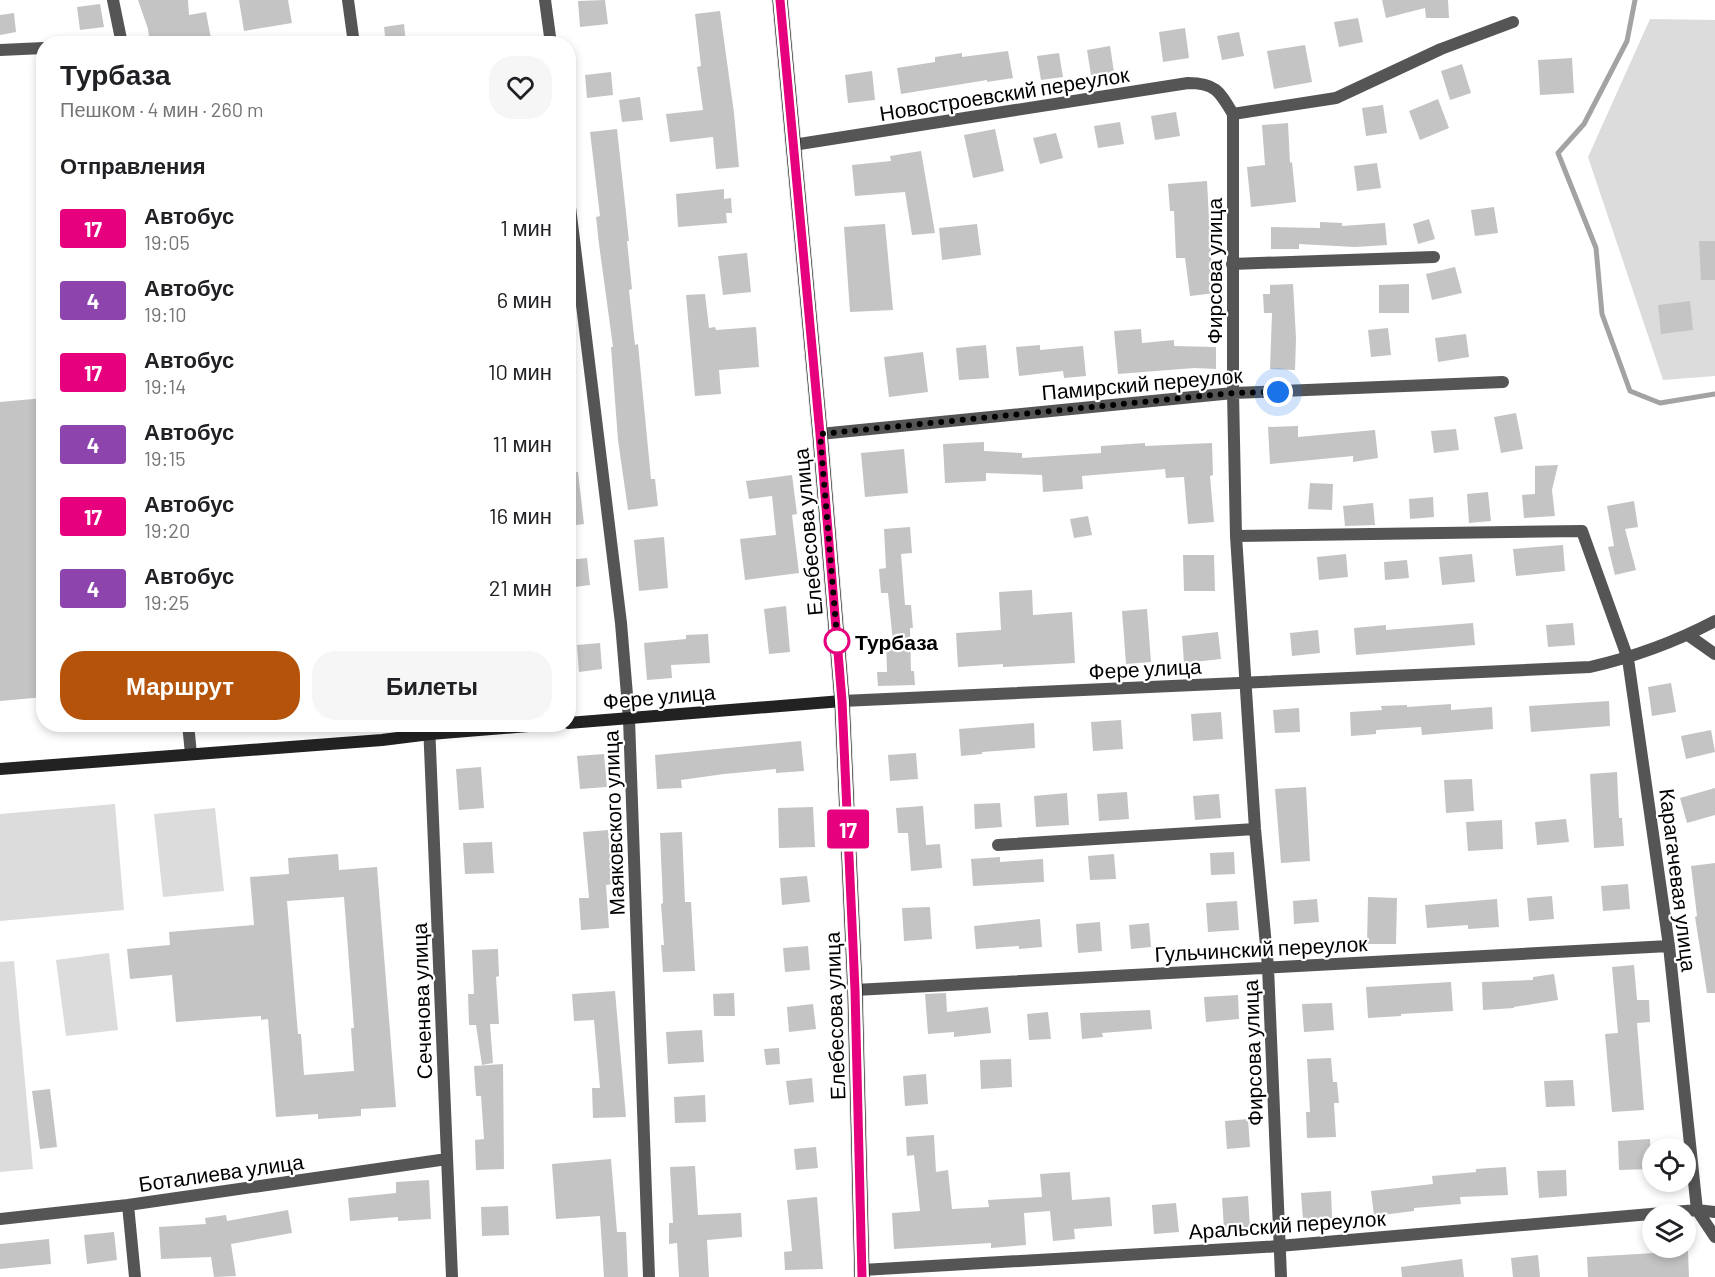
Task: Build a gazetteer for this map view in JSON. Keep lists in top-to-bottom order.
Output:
{
  "streets": {
    "main road": ["Елебесова улица"],
    "street": [
      "Новостроевский переулок",
      "Фирсова улица",
      "Памирский переулок",
      "Фере улица",
      "Маяковского улица",
      "Карагачевая улица",
      "Гульчинский переулок",
      "Сеченова улица",
      "Боталиева улица",
      "Аральский переулок"
    ]
  },
  "crossings": [
    ["Новостроевский переулок", "Фирсова улица"],
    ["Новостроевский переулок", "Елебесова улица"],
    ["Фирсова улица", "Памирский переулок"],
    ["Фирсова улица", "Фере улица"],
    ["Фирсова улица", "Карагачевая улица"],
    ["Фирсова улица", "Гульчинский переулок"],
    ["Фирсова улица", "Аральский переулок"],
    ["Памирский переулок", "Елебесова улица"],
    ["Елебесова улица", "Фере улица"],
    ["Елебесова улица", "Гульчинский переулок"],
    ["Елебесова улица", "Аральский переулок"],
    ["Фере улица", "Маяковского улица"],
    ["Фере улица", "Карагачевая улица"],
    ["Карагачевая улица", "Гульчинский переулок"],
    ["Карагачевая улица", "Аральский переулок"],
    ["Сеченова улица", "Боталиева улица"]
  ],
  "places": ["Турбаза"],
  "lines": ["bus line 17"],
  "page": {
    "on_map": "17",
    "heading": [
      ["Турбаза", "Пешком · 4 мин · 260 m"],
      "Отправления"
    ],
    "list": [
      {
        "mark": "17",
        "name": "Автобус",
        "note": "19:05",
        "value": "1 мин"
      },
      {
        "mark": "4",
        "name": "Автобус",
        "note": "19:10",
        "value": "6 мин"
      },
      {
        "mark": "17",
        "name": "Автобус",
        "note": "19:14",
        "value": "10 мин"
      },
      {
        "mark": "4",
        "name": "Автобус",
        "note": "19:15",
        "value": "11 мин"
      },
      {
        "mark": "17",
        "name": "Автобус",
        "note": "19:20",
        "value": "16 мин"
      },
      {
        "mark": "4",
        "name": "Автобус",
        "note": "19:25",
        "value": "21 мин"
      }
    ],
    "buttons": ["Маршрут", "Билеты"]
  }
}
